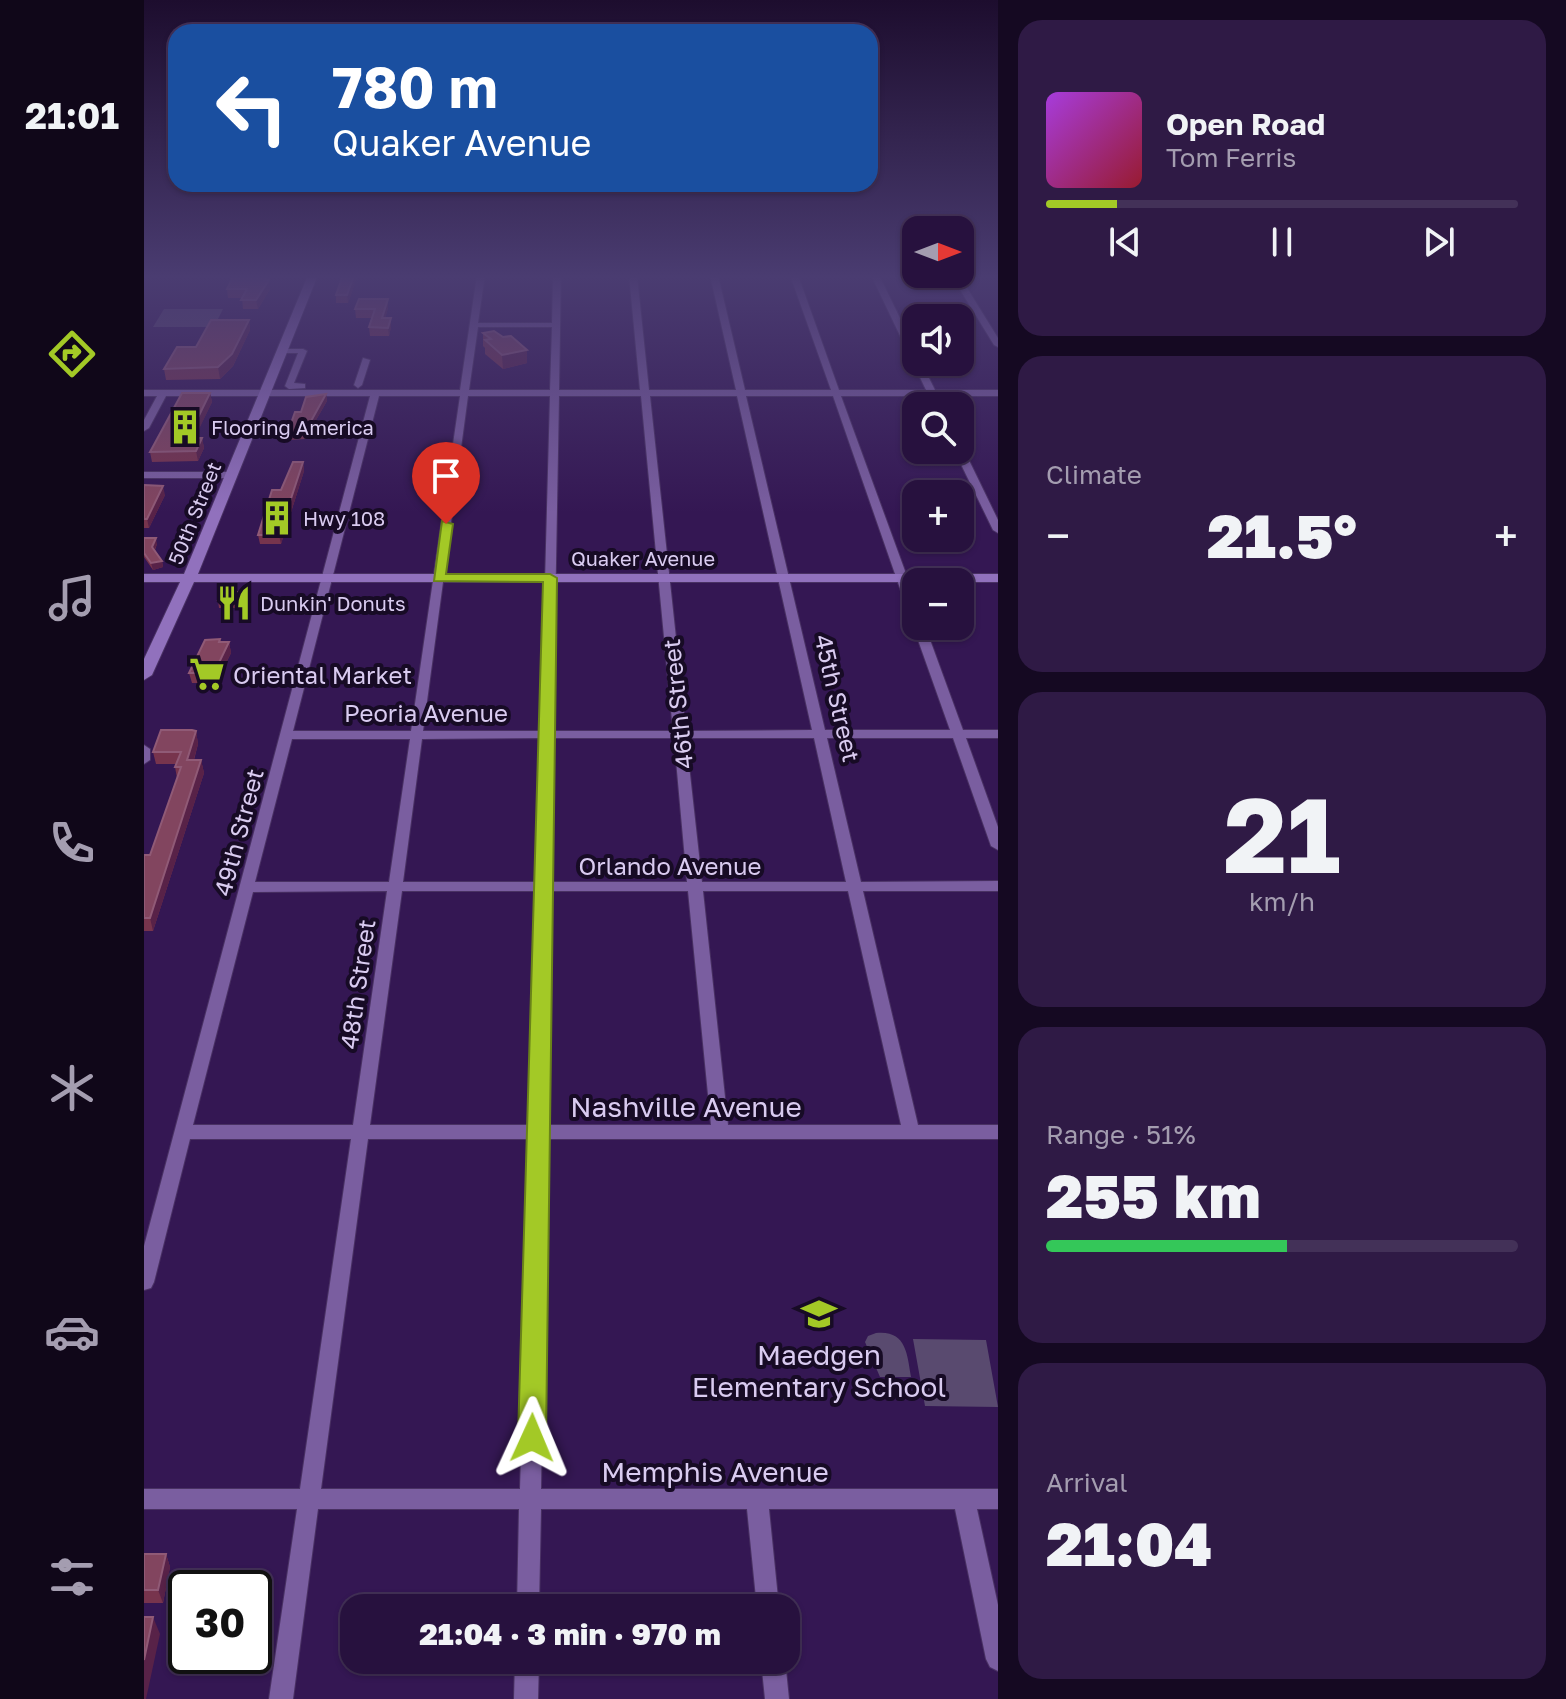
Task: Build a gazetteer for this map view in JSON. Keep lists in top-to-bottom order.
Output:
{
  "streets": {
    "main road": ["50th Street", "Quaker Avenue"],
    "street": [
      "45th Street",
      "46th Street",
      "Peoria Avenue",
      "49th Street",
      "Orlando Avenue",
      "48th Street",
      "Nashville Avenue",
      "Memphis Avenue"
    ]
  },
  "crossings": [
    ["50th Street", "Quaker Avenue"],
    ["Quaker Avenue", "45th Street"],
    ["Quaker Avenue", "46th Street"],
    ["Quaker Avenue", "49th Street"],
    ["Quaker Avenue", "48th Street"],
    ["45th Street", "Peoria Avenue"],
    ["45th Street", "Orlando Avenue"],
    ["45th Street", "Nashville Avenue"],
    ["46th Street", "Peoria Avenue"],
    ["46th Street", "Orlando Avenue"],
    ["46th Street", "Nashville Avenue"],
    ["Peoria Avenue", "49th Street"],
    ["Peoria Avenue", "48th Street"],
    ["49th Street", "Orlando Avenue"],
    ["49th Street", "Nashville Avenue"],
    ["Orlando Avenue", "48th Street"],
    ["48th Street", "Nashville Avenue"],
    ["48th Street", "Memphis Avenue"]
  ],
  "places": {
    "building": ["Flooring America", "Hwy 108"],
    "restaurant": ["Dunkin' Donuts"],
    "supermarket": ["Oriental Market"],
    "school or university": ["Maedgen Elementary School"]
  },
  "north": "right",
  "page": {
    "tabs": "21:01",
    "turn": ["780 m", "Quaker Avenue"],
    "song": ["Open Road", "Tom Ferris"],
    "map_buttons": ["+", "−"],
    "tile": [
      "Climate",
      ["21", "km/h"],
      ["Range · 51%", "255 km"],
      ["Arrival", "21:04"]
    ],
    "heat": ["−", "21.5°", "+"],
    "limit": "30",
    "trip": "21:04 · 3 min · 970 m"
  }
}
